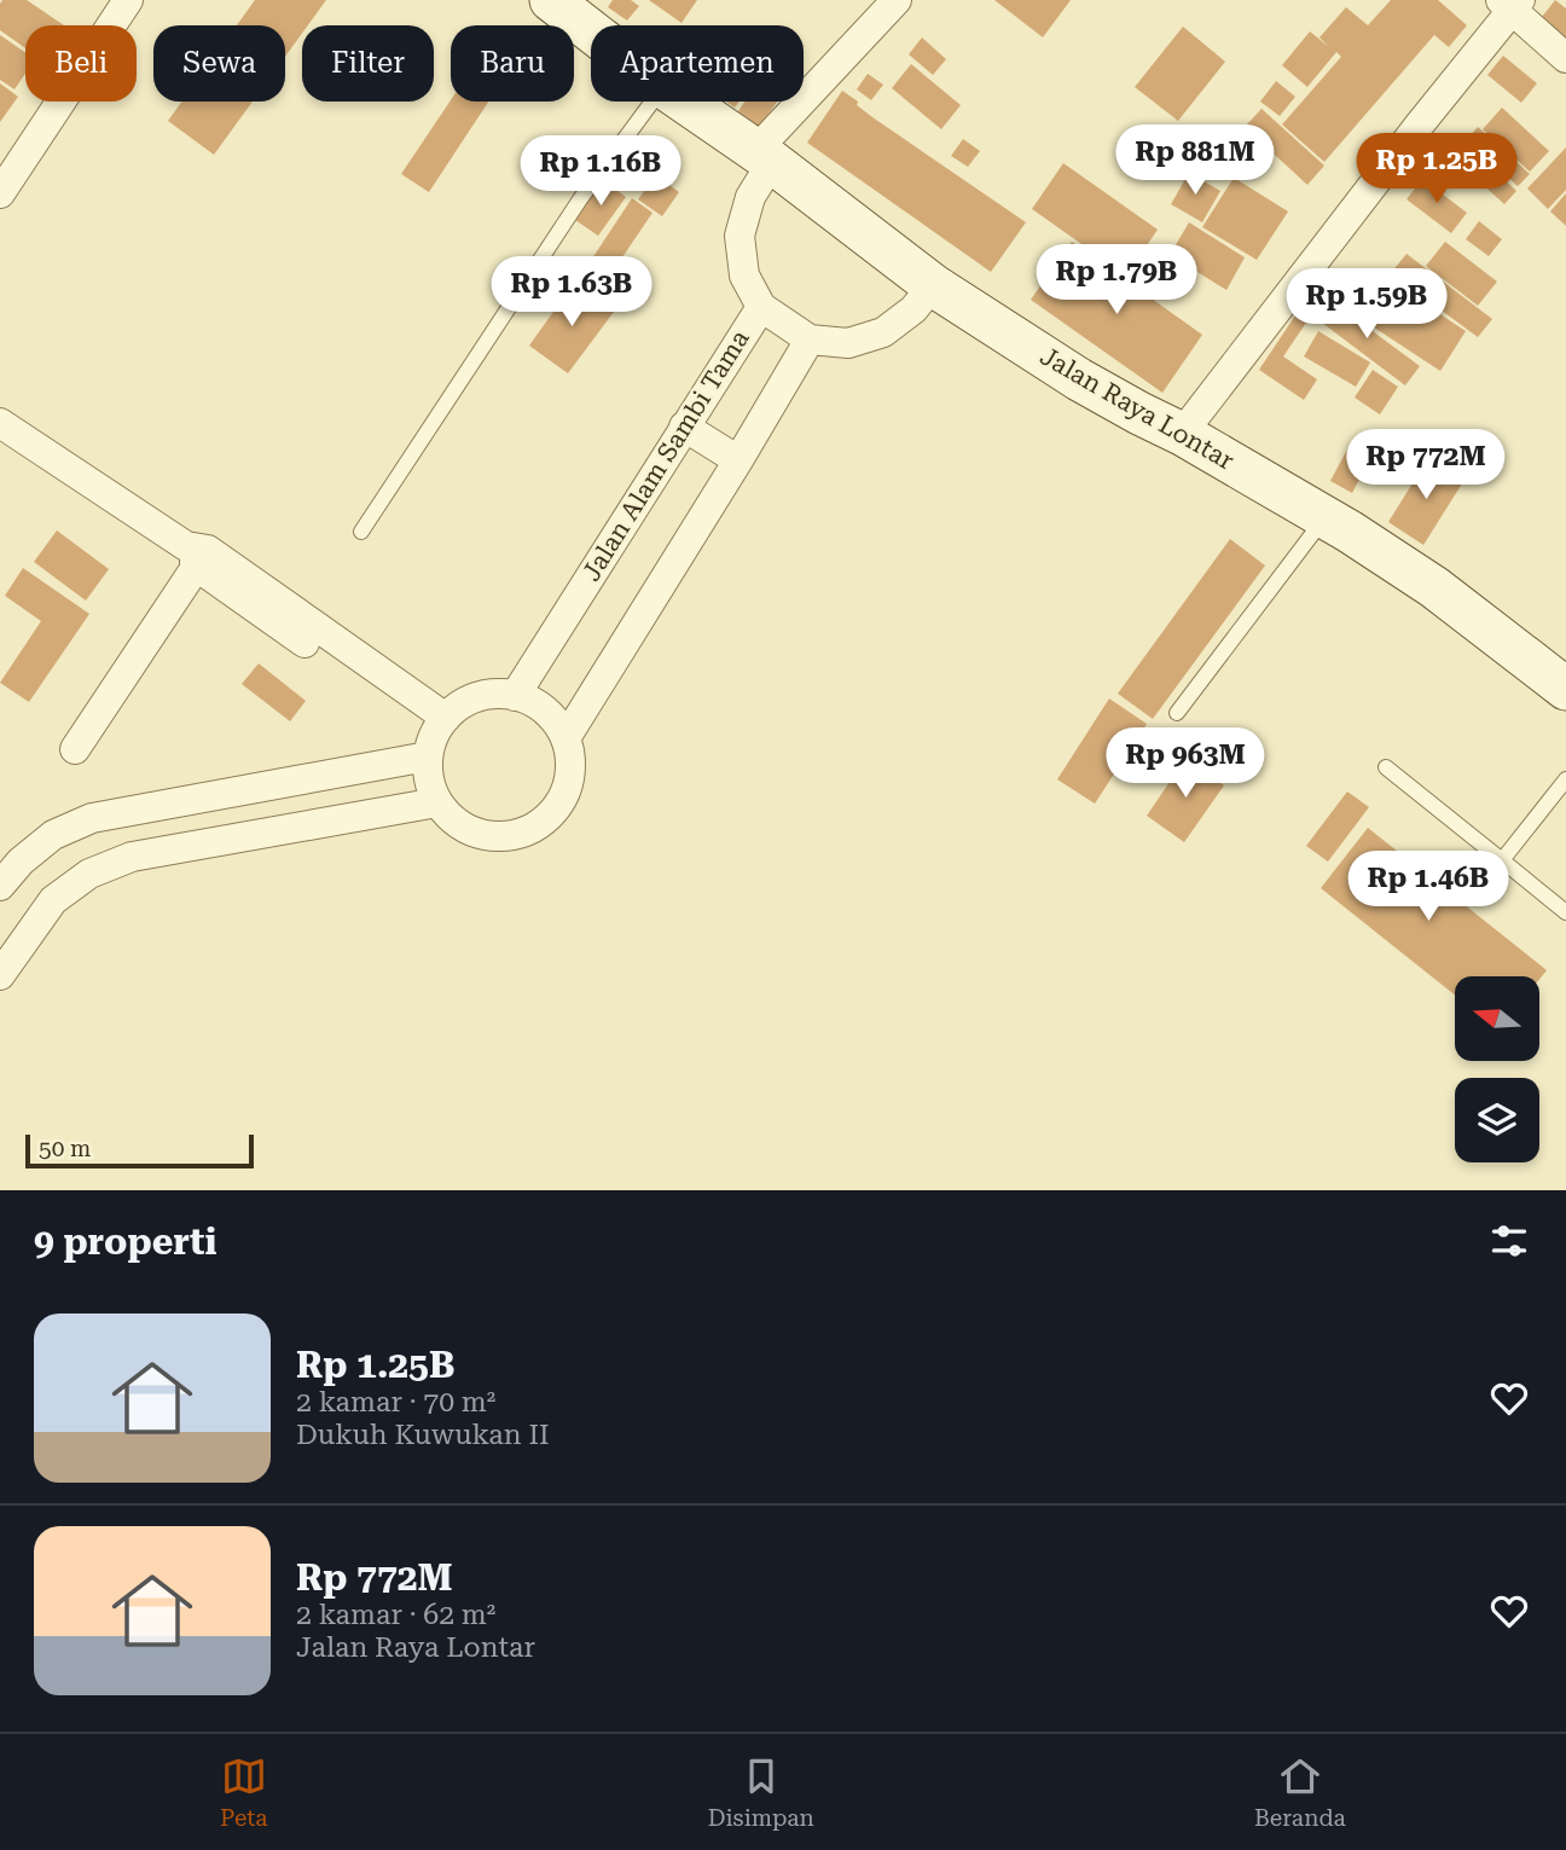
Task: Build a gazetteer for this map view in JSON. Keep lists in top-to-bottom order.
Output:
{
  "streets": {
    "street": ["Jalan Raya Lontar", "Jalan Alam Sambi Tama"]
  },
  "crossings": [
    ["Jalan Raya Lontar", "Jalan Alam Sambi Tama"]
  ],
  "scale_bar": "50 m",
  "north": "left",
  "page": {
    "chip": [
      "Beli",
      "Sewa",
      "Filter",
      "Baru",
      "Apartemen"
    ],
    "price": [
      "Rp 881M",
      "Rp 1.25B",
      "Rp 1.16B",
      "Rp 1.79B",
      "Rp 1.63B",
      "Rp 1.59B",
      "Rp 772M",
      "Rp 963M",
      "Rp 1.46B"
    ],
    "scale": "50 m",
    "heading": "9 properti",
    "list": [
      {
        "name": "Rp 1.25B",
        "note": "2 kamar · 70 m² · Dukuh Kuwukan II"
      },
      {
        "name": "Rp 772M",
        "note": "2 kamar · 62 m² · Jalan Raya Lontar"
      }
    ],
    "tabs": ["Peta", "Disimpan", "Beranda"]
  }
}
